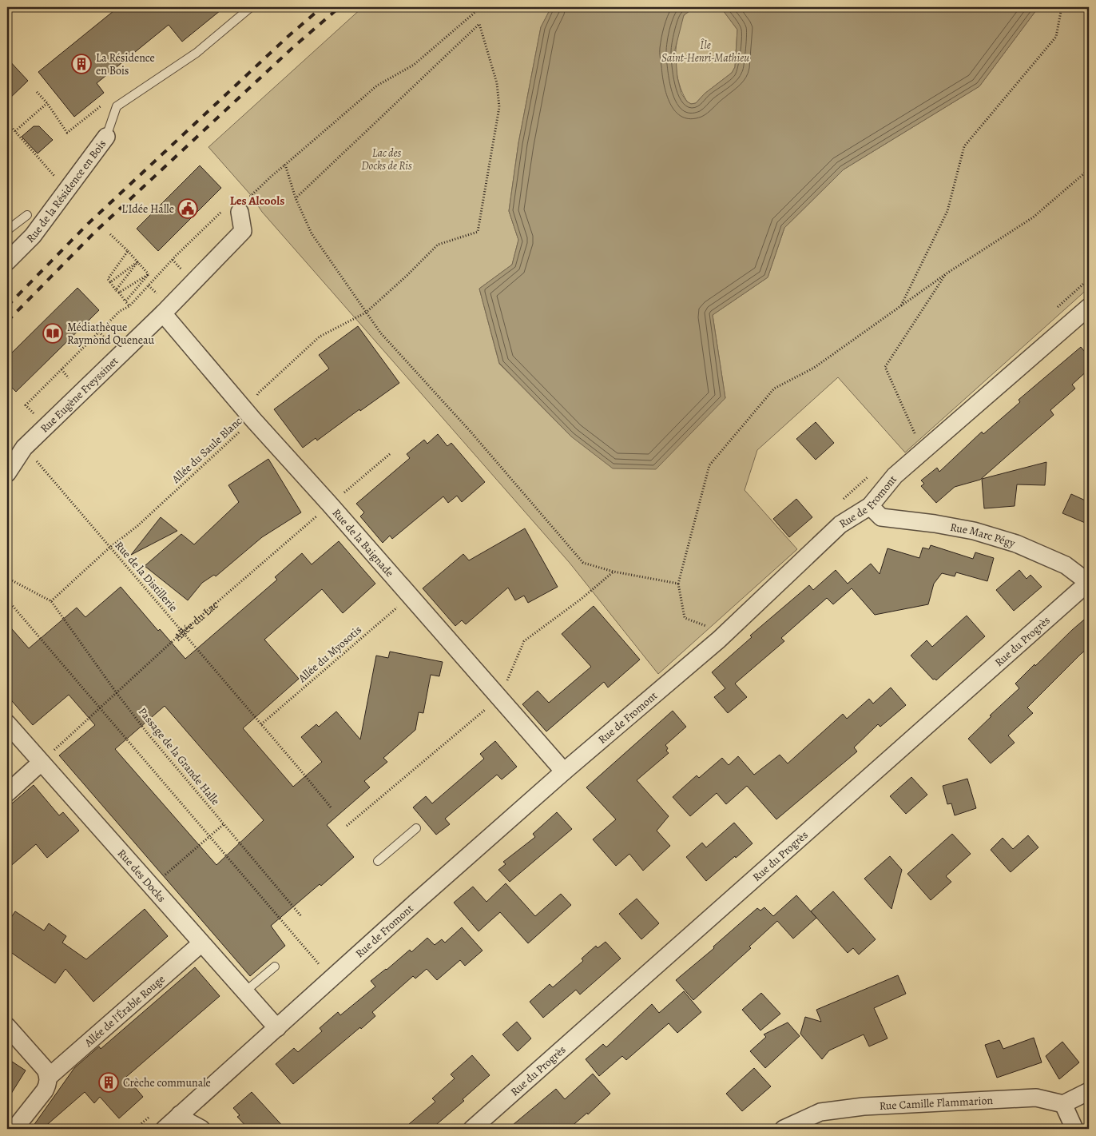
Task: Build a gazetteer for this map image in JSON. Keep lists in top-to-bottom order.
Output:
{
  "streets": {
    "street": [
      "Rue de la Résidence en Bois",
      "Rue Eugène Freyssinet",
      "Rue de Fromont",
      "Rue Marc Pégy",
      "Rue de la Baignade",
      "Rue du Progrès",
      "Rue des Docks",
      "Allée de l'Érable Rouge",
      "Rue Camille Flammarion"
    ],
    "path": [
      "Allée du Saule Blanc",
      "Rue de la Distillerie",
      "Allée du Lac",
      "Allée du Myosotis",
      "Passage de la Grande Halle"
    ]
  },
  "crossings": [
    ["Rue Eugène Freyssinet", "Rue de la Baignade"],
    ["Rue Eugène Freyssinet", "Rue de la Distillerie"],
    ["Allée du Saule Blanc", "Rue de la Baignade"],
    ["Allée du Saule Blanc", "Rue de la Distillerie"],
    ["Allée du Saule Blanc", "Passage de la Grande Halle"],
    ["Rue de Fromont", "Rue Marc Pégy"],
    ["Rue de Fromont", "Rue de la Baignade"],
    ["Rue de Fromont", "Rue des Docks"],
    ["Rue Marc Pégy", "Rue du Progrès"],
    ["Rue de la Baignade", "Allée du Lac"],
    ["Rue de la Baignade", "Allée du Myosotis"],
    ["Rue de la Distillerie", "Allée du Lac"],
    ["Rue de la Distillerie", "Allée du Myosotis"],
    ["Allée du Lac", "Passage de la Grande Halle"],
    ["Allée du Lac", "Rue des Docks"],
    ["Rue des Docks", "Allée de l'Érable Rouge"]
  ],
  "districts": ["Les Alcools"],
  "parks": ["Île Saint-Henri-Mathieu", "Lac des Docks de Ris"],
  "places": {
    "building": ["La Résidence en Bois", "Crèche communale"],
    "public building": ["L'Idée Halle"],
    "library": ["Médiathèque Raymond Queneau"]
  }
}
